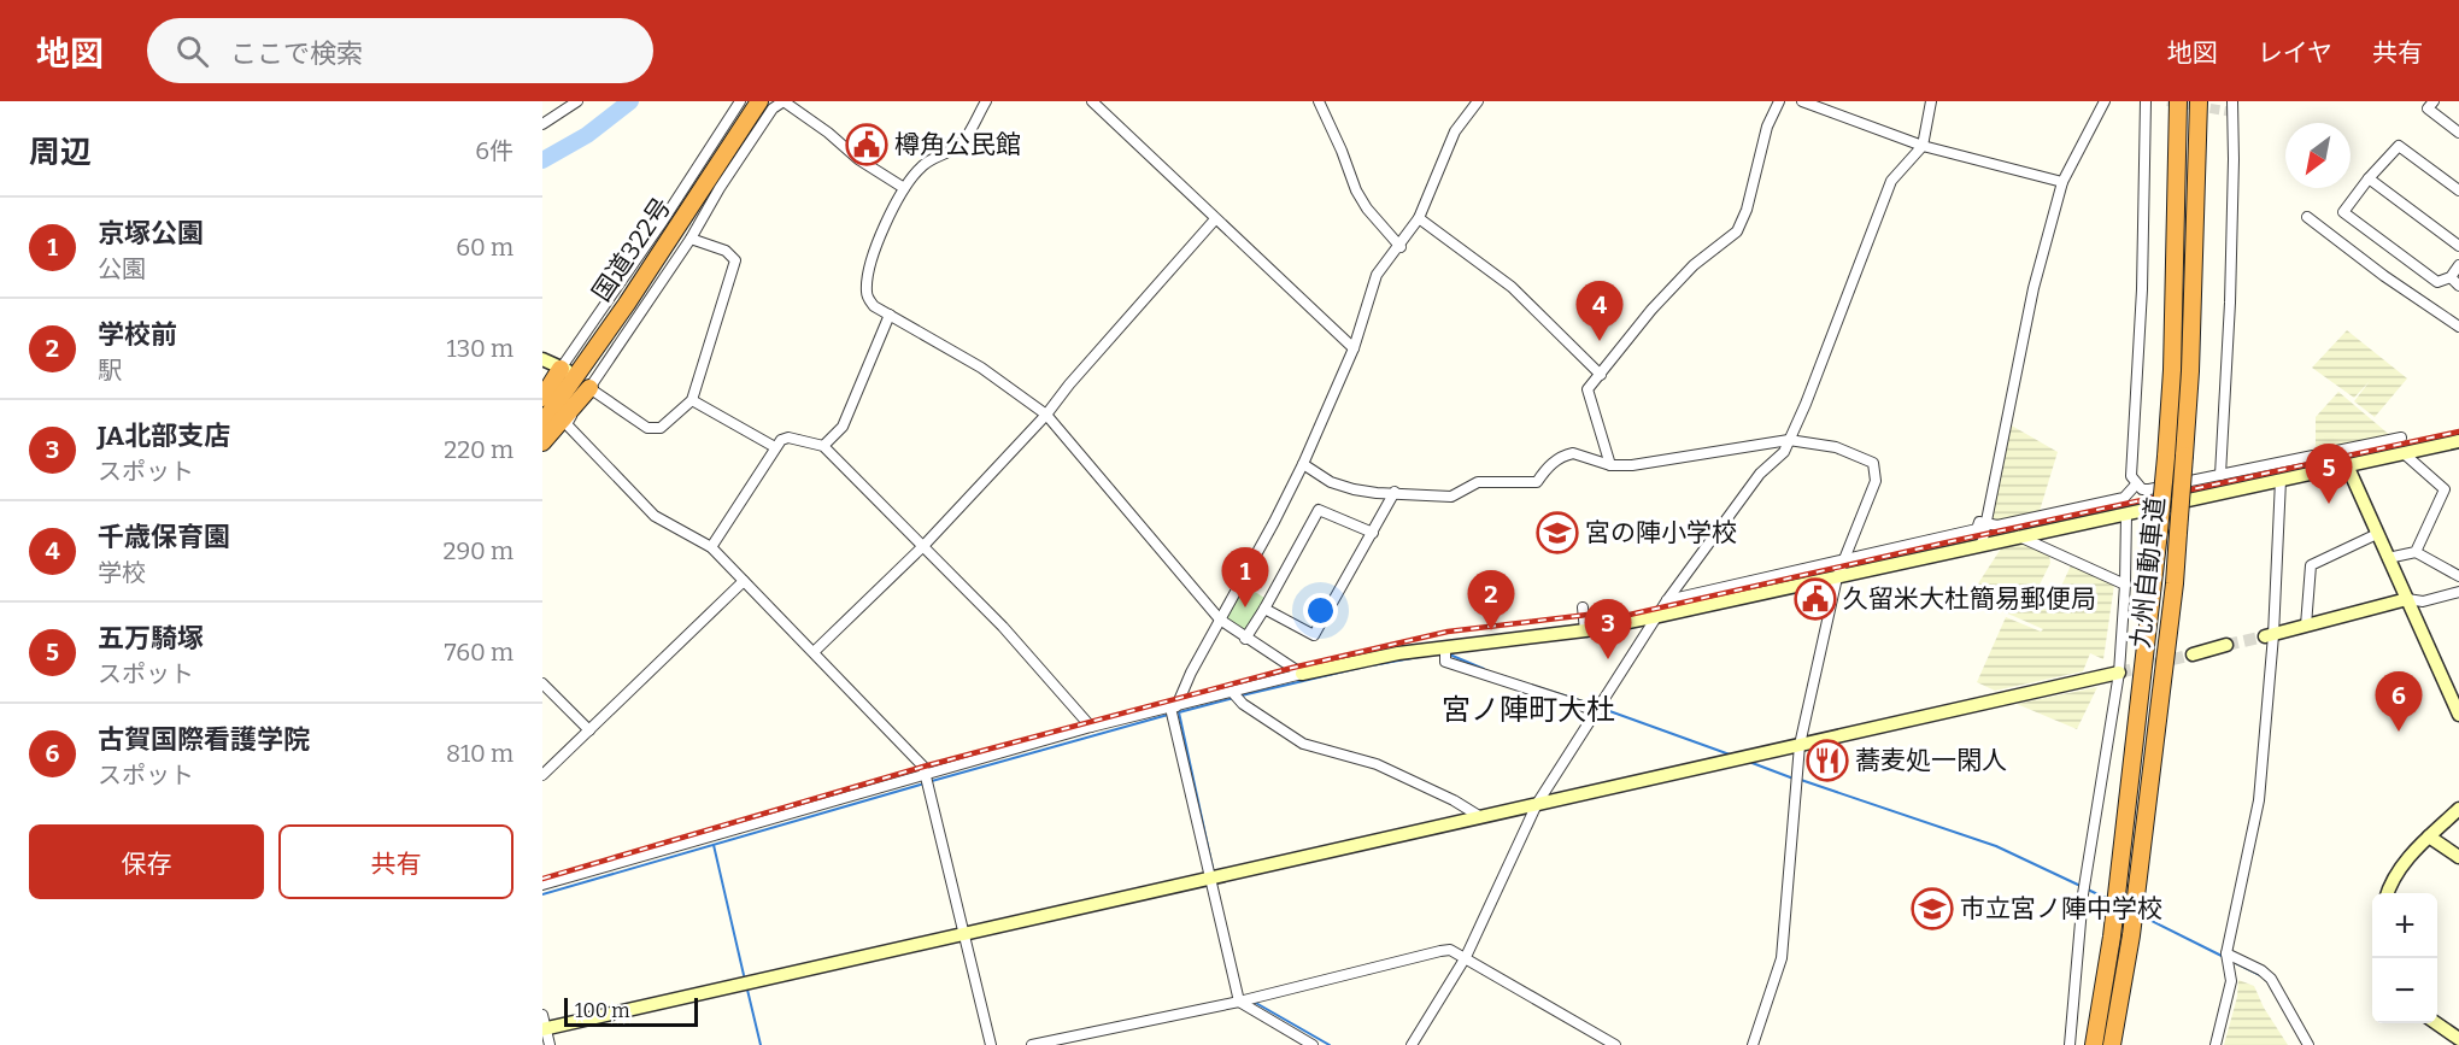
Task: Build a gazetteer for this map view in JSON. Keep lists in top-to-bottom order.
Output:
{
  "streets": {
    "highway": ["国道322号", "九州自動車道"]
  },
  "districts": ["宮ノ陣町大杜"],
  "places": {
    "public building": ["樽角公民館", "久留米大杜簡易郵便局"],
    "school or university": ["宮の陣小学校", "市立宮ノ陣中学校"],
    "restaurant": ["蕎麦処一閑人"]
  },
  "scale_bar": "100 m",
  "north": "bottom left",
  "page": {
    "header": "地図",
    "search": "ここで検索",
    "nav": ["地図", "レイヤ", "共有"],
    "heading": ["周辺", "6件"],
    "list": [
      {
        "mark": "1",
        "name": "京塚公園",
        "note": "公園",
        "value": "60 m"
      },
      {
        "mark": "2",
        "name": "学校前",
        "note": "駅",
        "value": "130 m"
      },
      {
        "mark": "3",
        "name": "JA北部支店",
        "note": "スポット",
        "value": "220 m"
      },
      {
        "mark": "4",
        "name": "千歳保育園",
        "note": "学校",
        "value": "290 m"
      },
      {
        "mark": "5",
        "name": "五万騎塚",
        "note": "スポット",
        "value": "760 m"
      },
      {
        "mark": "6",
        "name": "古賀国際看護学院",
        "note": "スポット",
        "value": "810 m"
      }
    ],
    "pins": [
      "4",
      "5",
      "1",
      "2",
      "3",
      "6"
    ],
    "buttons": ["保存", "共有"],
    "map_buttons": ["+", "−"],
    "scale": "100 m"
  }
}
